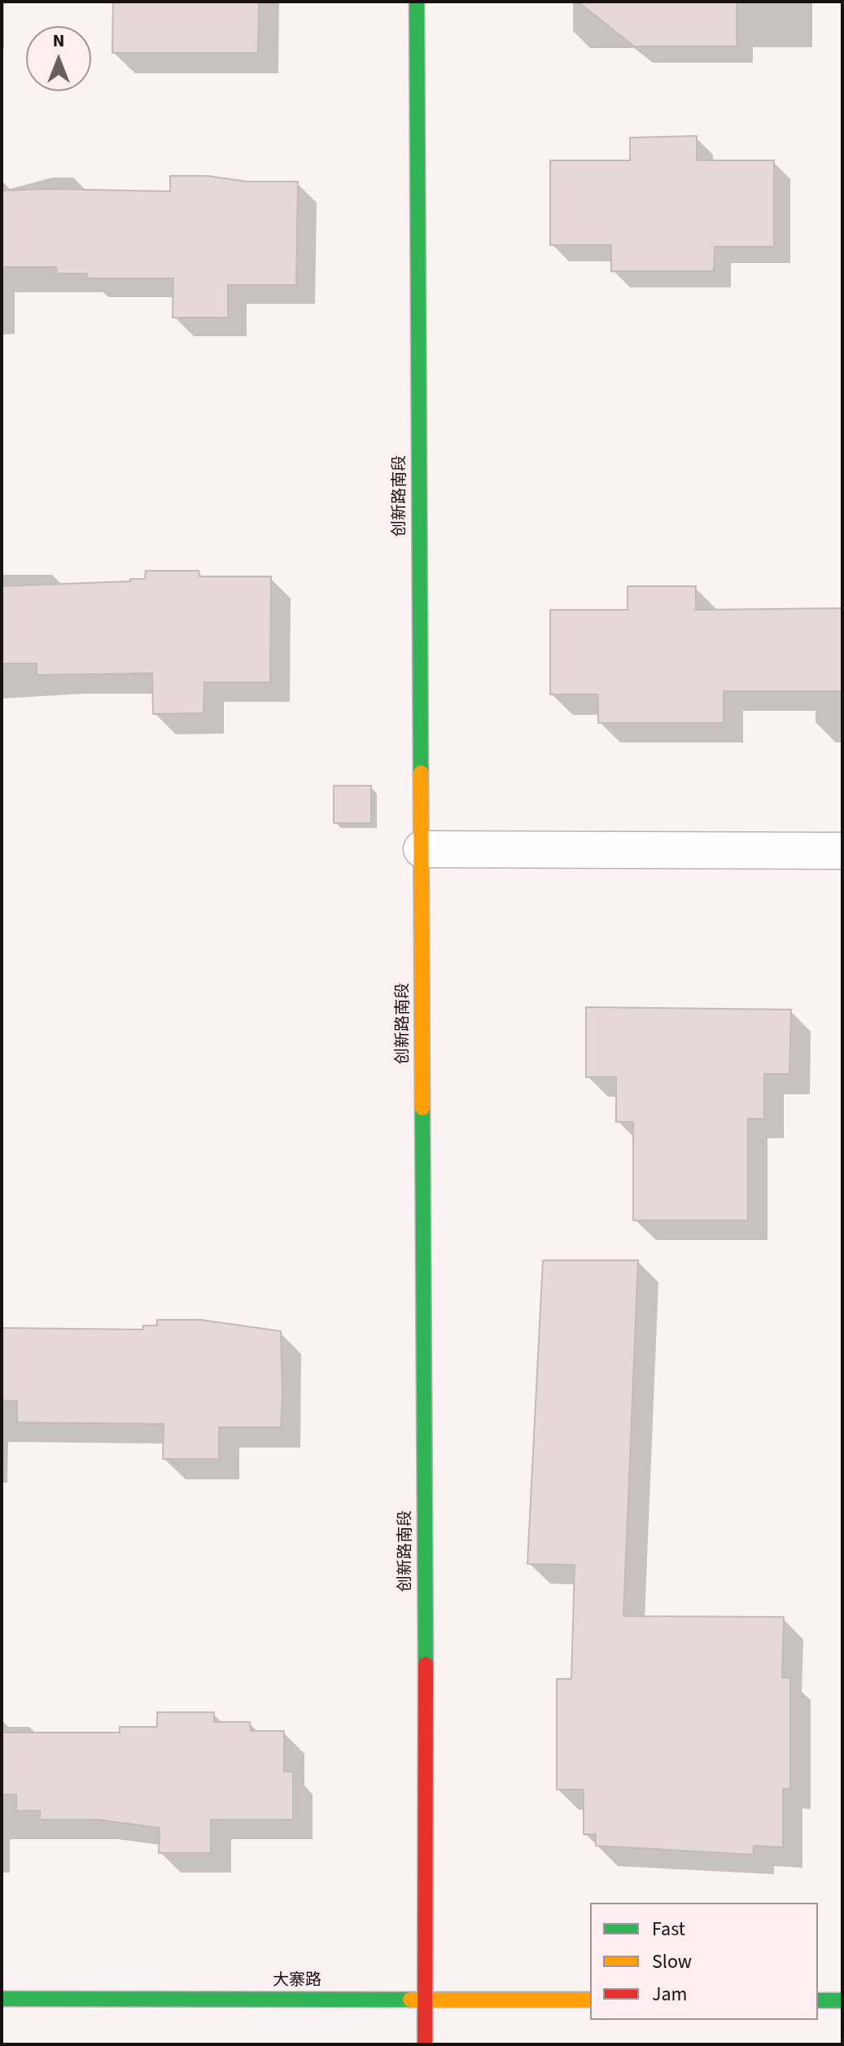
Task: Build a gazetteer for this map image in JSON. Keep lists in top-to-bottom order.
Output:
{
  "streets": {
    "street": ["创新路南段", "大寨路"]
  },
  "crossings": [
    ["创新路南段", "大寨路"]
  ],
  "legend": ["Fast", "Slow", "Jam"],
  "north": "top"
}
